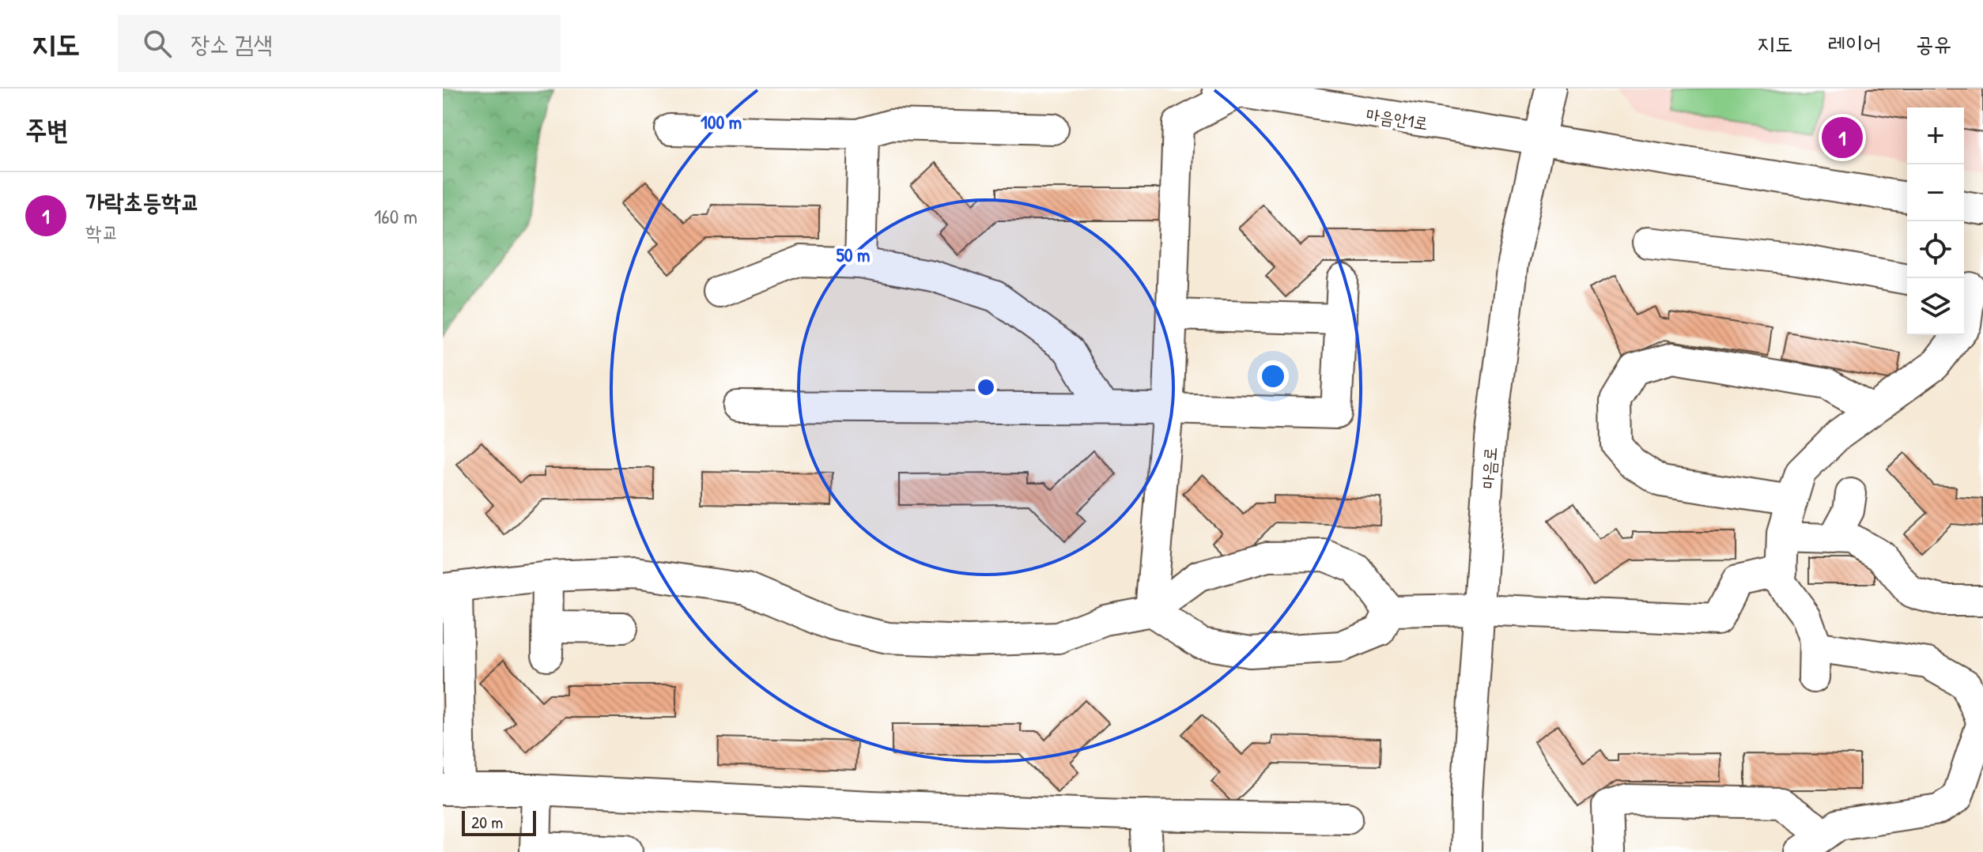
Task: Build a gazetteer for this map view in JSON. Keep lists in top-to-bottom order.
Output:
{
  "streets": {
    "street": ["마음안1로", "마음로"]
  },
  "crossings": [
    ["마음안1로", "마음로"]
  ],
  "scale_bar": "20 m",
  "page": {
    "header": "지도",
    "search": "장소 검색",
    "nav": ["지도", "레이어", "공유"],
    "heading": "주변",
    "map_buttons": ["+", "−"],
    "pins": "1",
    "list": [
      {
        "mark": "1",
        "name": "가락초등학교",
        "note": "학교",
        "value": "160 m"
      }
    ],
    "scale": "20 m"
  },
  "rings": ["100 m", "50 m"]
}
